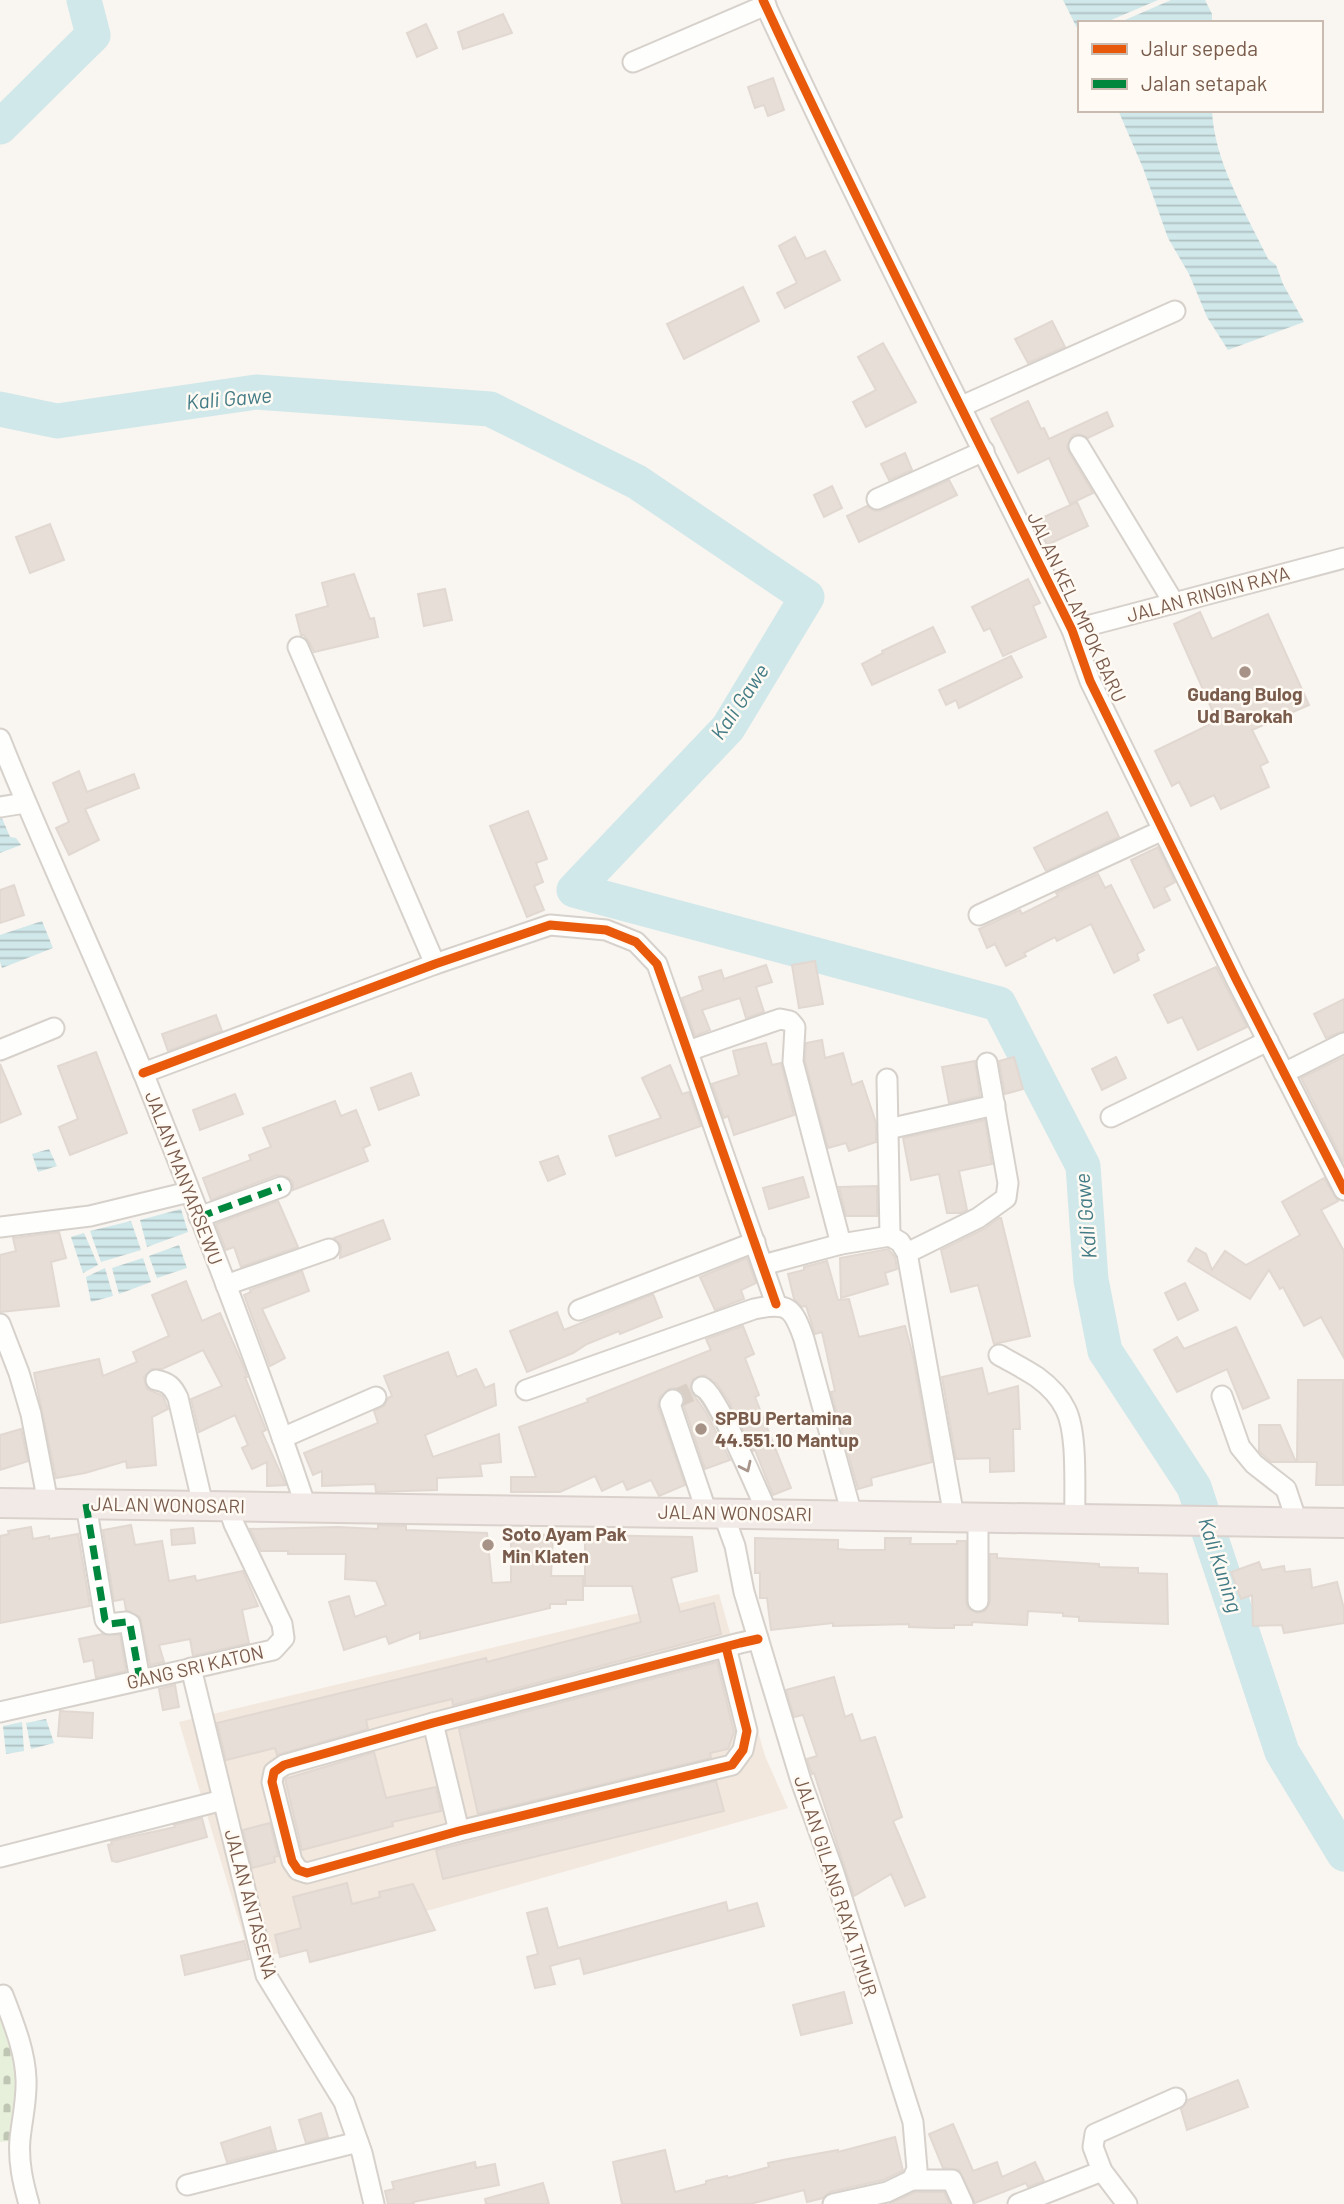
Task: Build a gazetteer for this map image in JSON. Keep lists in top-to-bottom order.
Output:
{
  "streets": {
    "highway": ["JALAN WONOSARI"],
    "street": [
      "JALAN RINGIN RAYA",
      "JALAN KELAMPOK BARU",
      "JALAN MANYARSEWU",
      "GANG SRI KATON",
      "JALAN GILANG RAYA TIMUR",
      "JALAN ANTASENA"
    ]
  },
  "crossings": [
    ["JALAN RINGIN RAYA", "JALAN KELAMPOK BARU"],
    ["JALAN MANYARSEWU", "JALAN WONOSARI"],
    ["JALAN WONOSARI", "GANG SRI KATON"],
    ["JALAN WONOSARI", "JALAN GILANG RAYA TIMUR"],
    ["GANG SRI KATON", "JALAN ANTASENA"]
  ],
  "water": ["Kali Gawe", "Kali Kuning"],
  "places": ["Gudang Bulog Ud Barokah", "SPBU Pertamina 44.551.10 Mantup", "Soto Ayam Pak Min Klaten"],
  "legend": ["Jalur sepeda", "Jalan setapak"]
}
